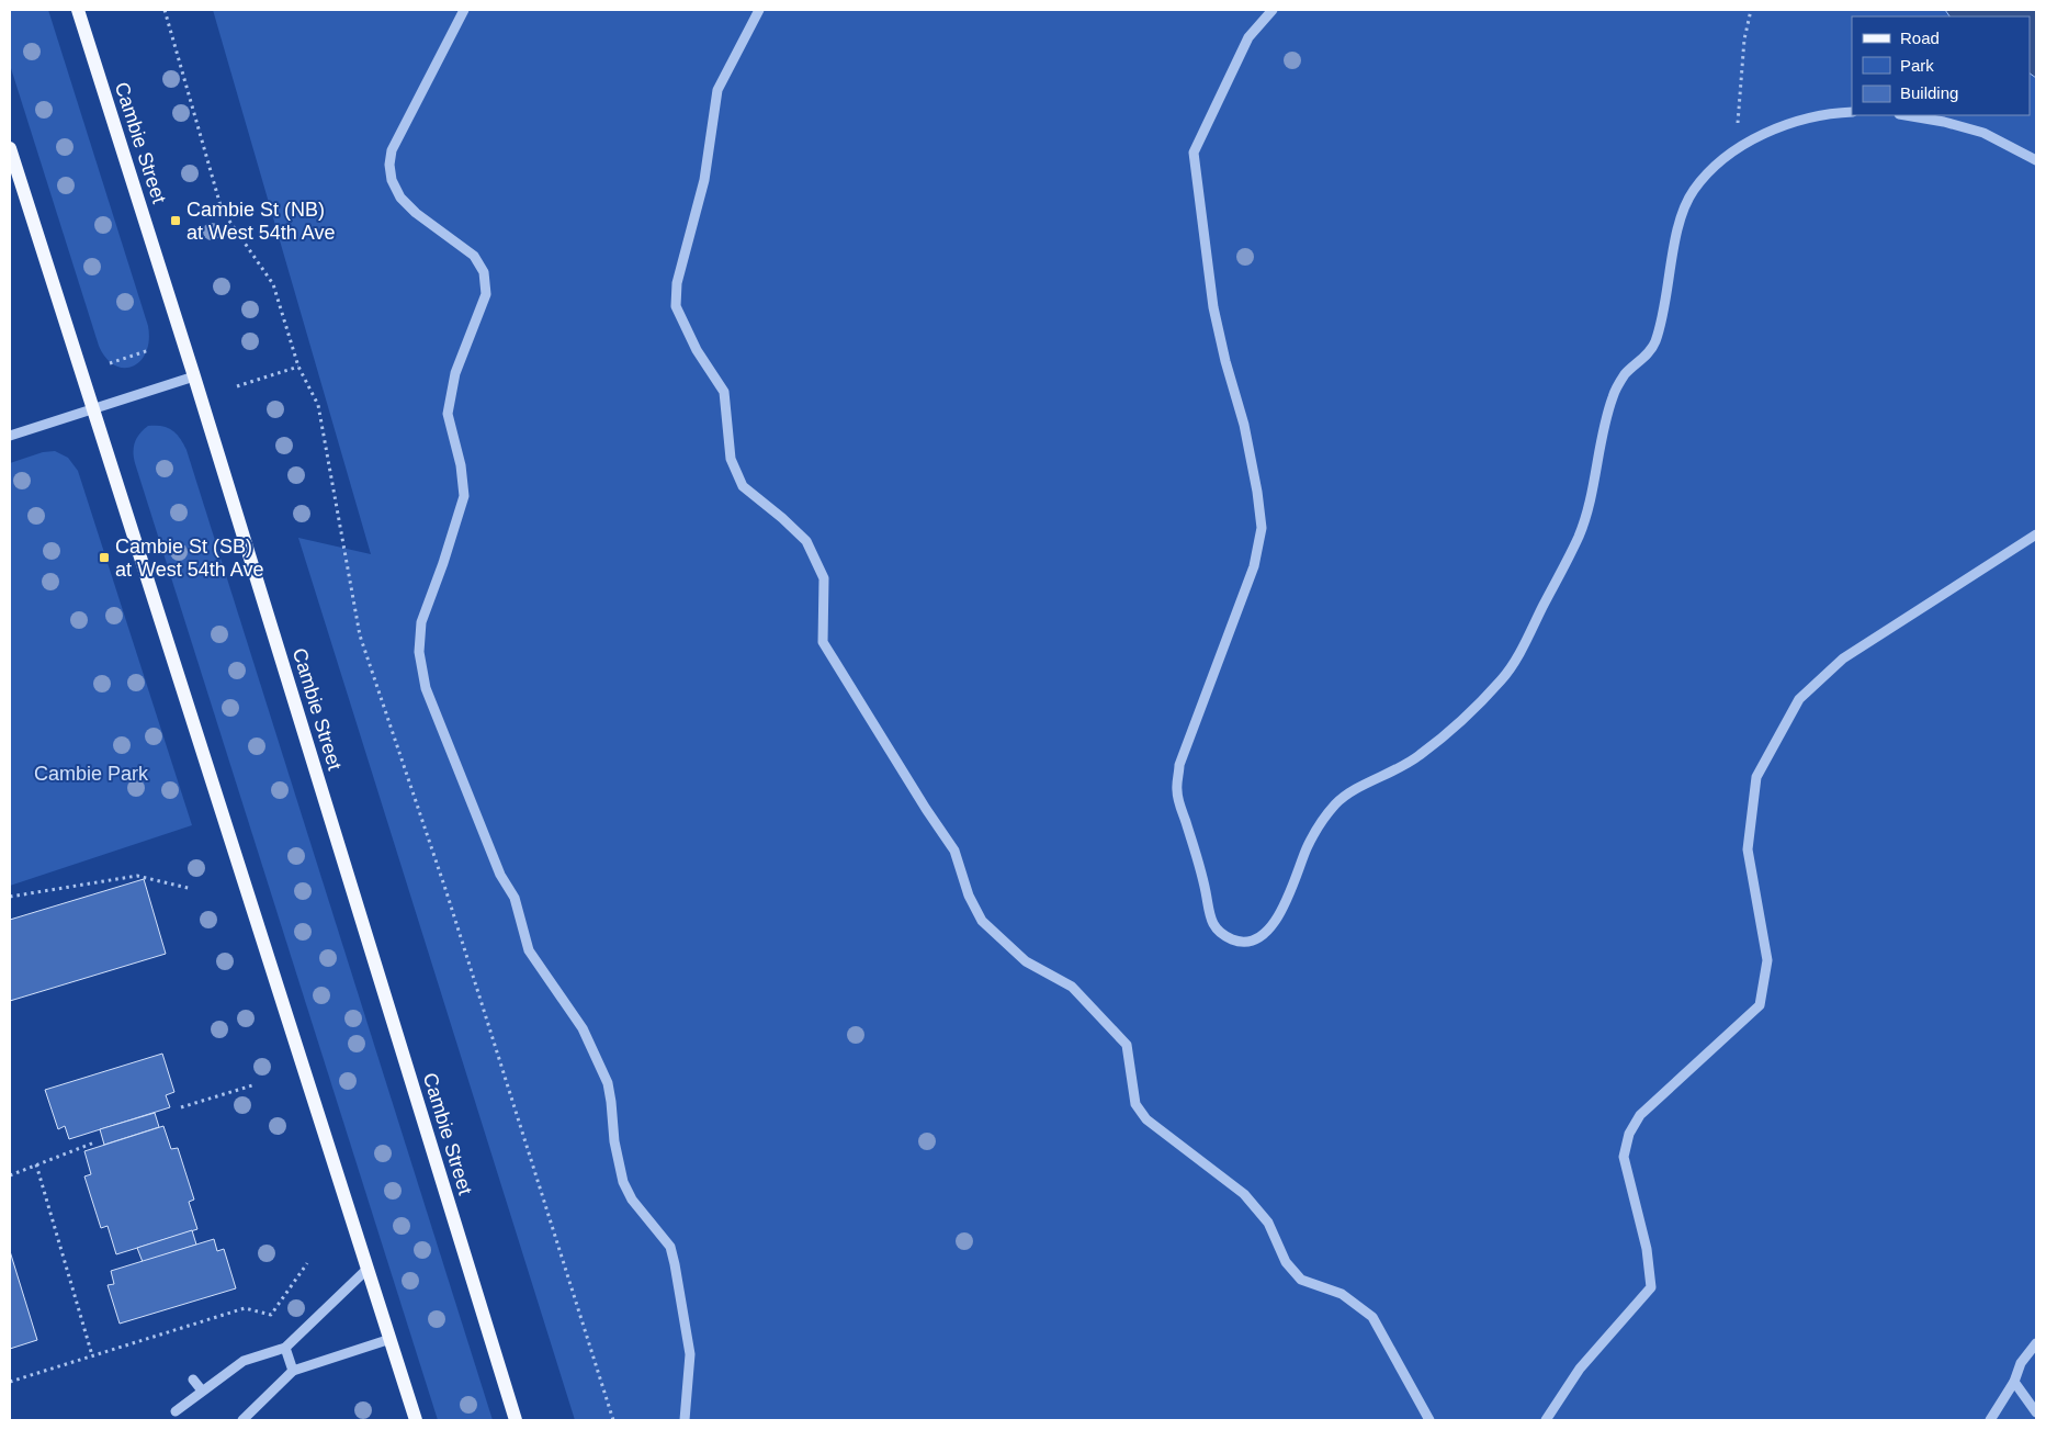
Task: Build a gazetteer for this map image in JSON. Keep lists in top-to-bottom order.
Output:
{
  "streets": {
    "main road": ["Cambie Street"]
  },
  "parks": ["Cambie Park"],
  "places": {
    "transit": ["Cambie St (NB) at West 54th Ave", "Cambie St (SB) at West 54th Ave"]
  },
  "legend": ["Road", "Park", "Building"]
}
